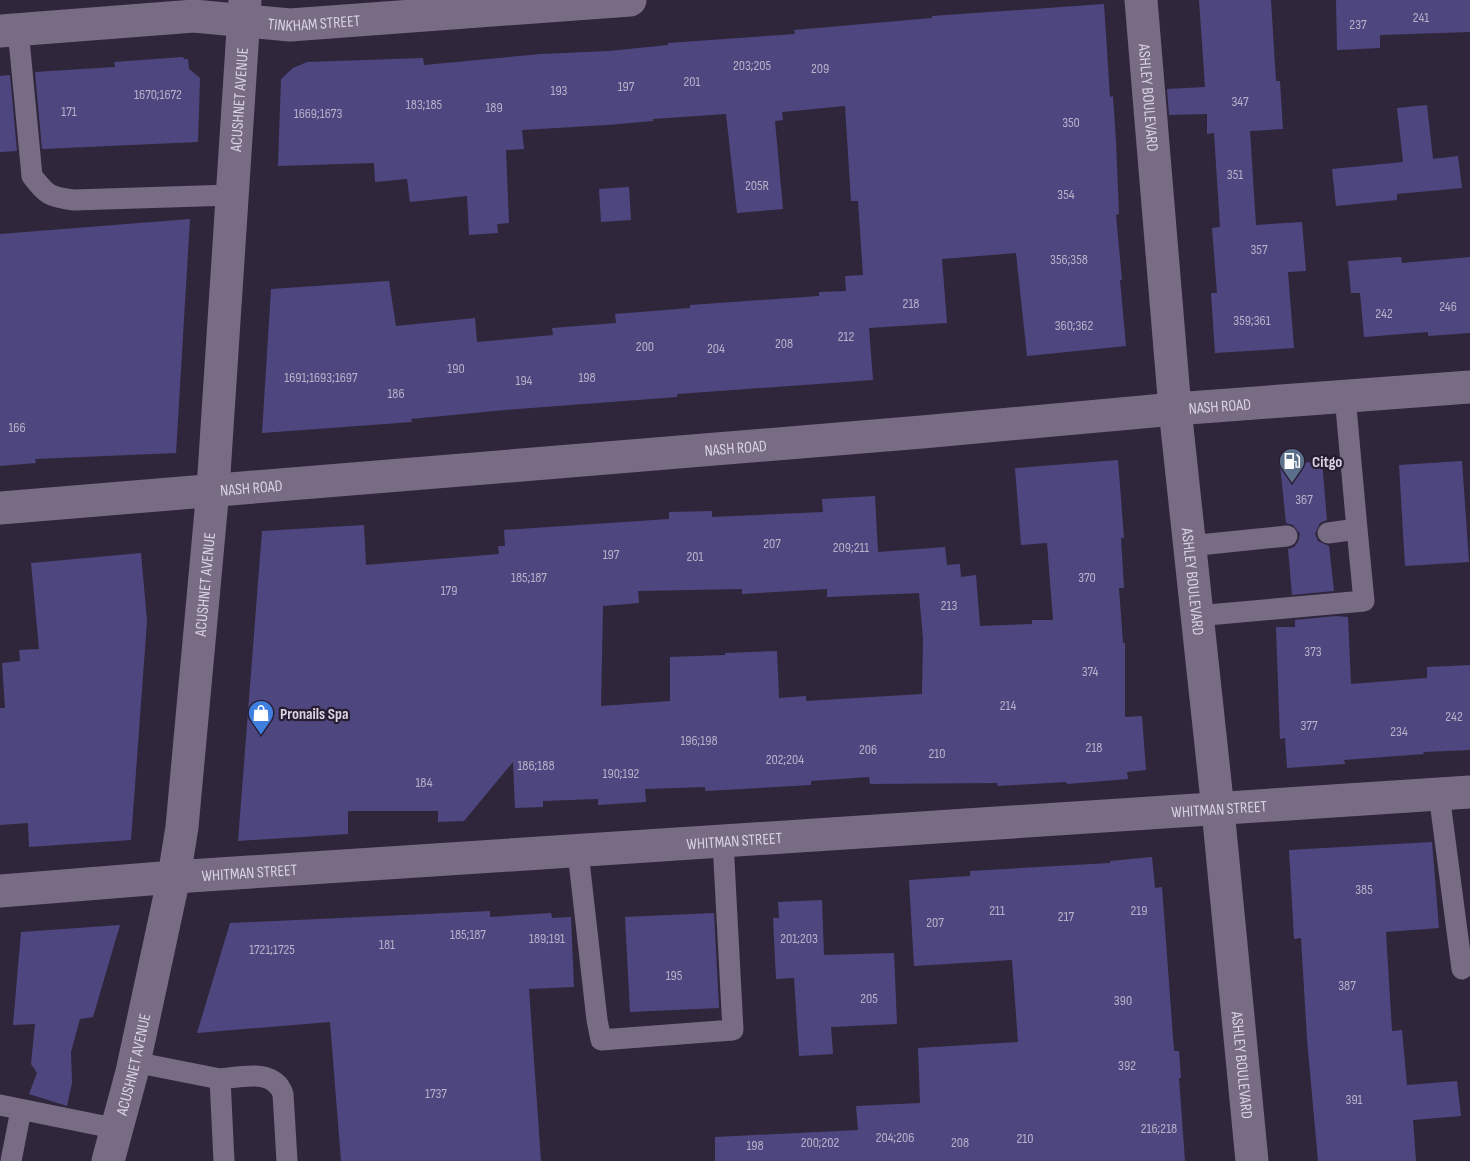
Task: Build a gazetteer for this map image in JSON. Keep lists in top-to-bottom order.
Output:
{
  "streets": {
    "main road": [
      "TINKHAM STREET",
      "ASHLEY BOULEVARD",
      "ACUSHNET AVENUE",
      "NASH ROAD",
      "WHITMAN STREET"
    ]
  },
  "crossings": [
    ["TINKHAM STREET", "ACUSHNET AVENUE"],
    ["ASHLEY BOULEVARD", "NASH ROAD"],
    ["ASHLEY BOULEVARD", "WHITMAN STREET"],
    ["ACUSHNET AVENUE", "NASH ROAD"],
    ["ACUSHNET AVENUE", "WHITMAN STREET"]
  ],
  "places": {
    "fuel station": ["Citgo"],
    "shop": ["Pronails Spa"]
  },
  "house_numbers": [
    "241",
    "237",
    "203;205",
    "209",
    "201",
    "197",
    "193",
    "1670;1672",
    "347",
    "183;185",
    "189",
    "171",
    "1669;1673",
    "350",
    "351",
    "205R",
    "354",
    "357",
    "356;358",
    "218",
    "246",
    "242",
    "359;361",
    "360;362",
    "212",
    "208",
    "200",
    "204",
    "190",
    "1691;1693;1697",
    "198",
    "194",
    "186",
    "166",
    "367",
    "207",
    "209;211",
    "197",
    "201",
    "185;187",
    "370",
    "179",
    "213",
    "373",
    "374",
    "214",
    "242",
    "377",
    "234",
    "196;198",
    "218",
    "206",
    "210",
    "202;204",
    "186;188",
    "190;192",
    "184",
    "385",
    "211",
    "219",
    "217",
    "207",
    "185;187",
    "189;191",
    "201;203",
    "181",
    "1721;1725",
    "195",
    "387",
    "205",
    "390",
    "392",
    "1737",
    "391",
    "216;218",
    "204;206",
    "210",
    "200;202",
    "208",
    "198"
  ]
}
